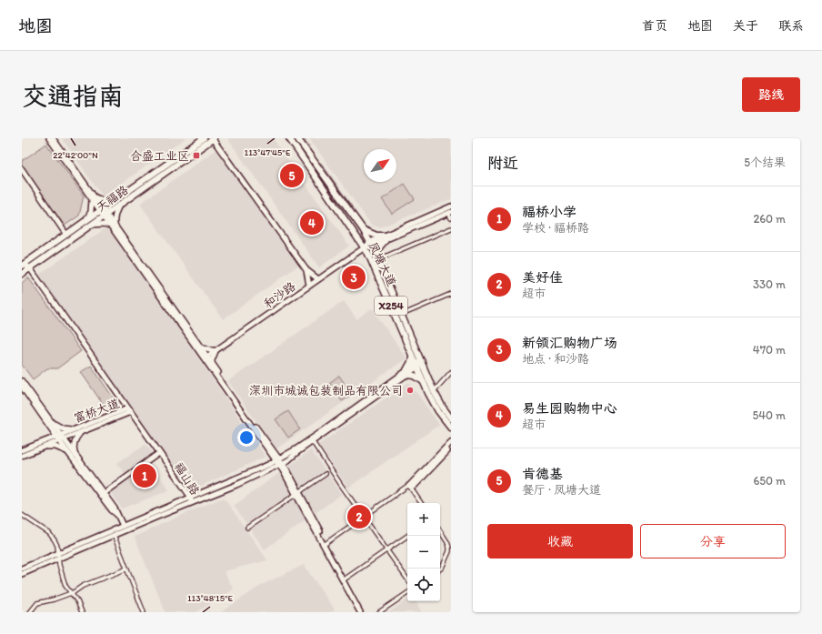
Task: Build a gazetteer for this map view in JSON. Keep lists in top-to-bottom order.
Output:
{
  "streets": {
    "main road": ["天福路", "凤塘大道", "X254"],
    "street": ["和沙路", "富桥大道", "福山路"]
  },
  "crossings": [
    ["天福路", "福山路"],
    ["凤塘大道", "和沙路"],
    ["富桥大道", "福山路"]
  ],
  "places": {
    "transit": ["合盛工业区"],
    "other": ["深圳市城诚包装制品有限公司"]
  },
  "north": "top right",
  "page": {
    "header": "地图",
    "nav": [
      "首页",
      "地图",
      "关于",
      "联系"
    ],
    "buttons": [
      "路线",
      ["收藏", "分享"]
    ],
    "title": "交通指南",
    "heading": ["附近", "5个结果"],
    "pins": [
      "5",
      "4",
      "3",
      "1",
      "2"
    ],
    "list": [
      {
        "mark": "1",
        "name": "福桥小学",
        "note": "学校 · 福桥路",
        "value": "260 m"
      },
      {
        "mark": "2",
        "name": "美好佳",
        "note": "超市",
        "value": "330 m"
      },
      {
        "mark": "3",
        "name": "新领汇购物广场",
        "note": "地点 · 和沙路",
        "value": "470 m"
      },
      {
        "mark": "4",
        "name": "易生园购物中心",
        "note": "超市",
        "value": "540 m"
      },
      {
        "mark": "5",
        "name": "肯德基",
        "note": "餐厅 · 凤塘大道",
        "value": "650 m"
      }
    ],
    "map_buttons": ["+", "−"]
  },
  "coordinates": ["113°47'45\"E", "22°42'00\"N", "113°48'15\"E"]
}
